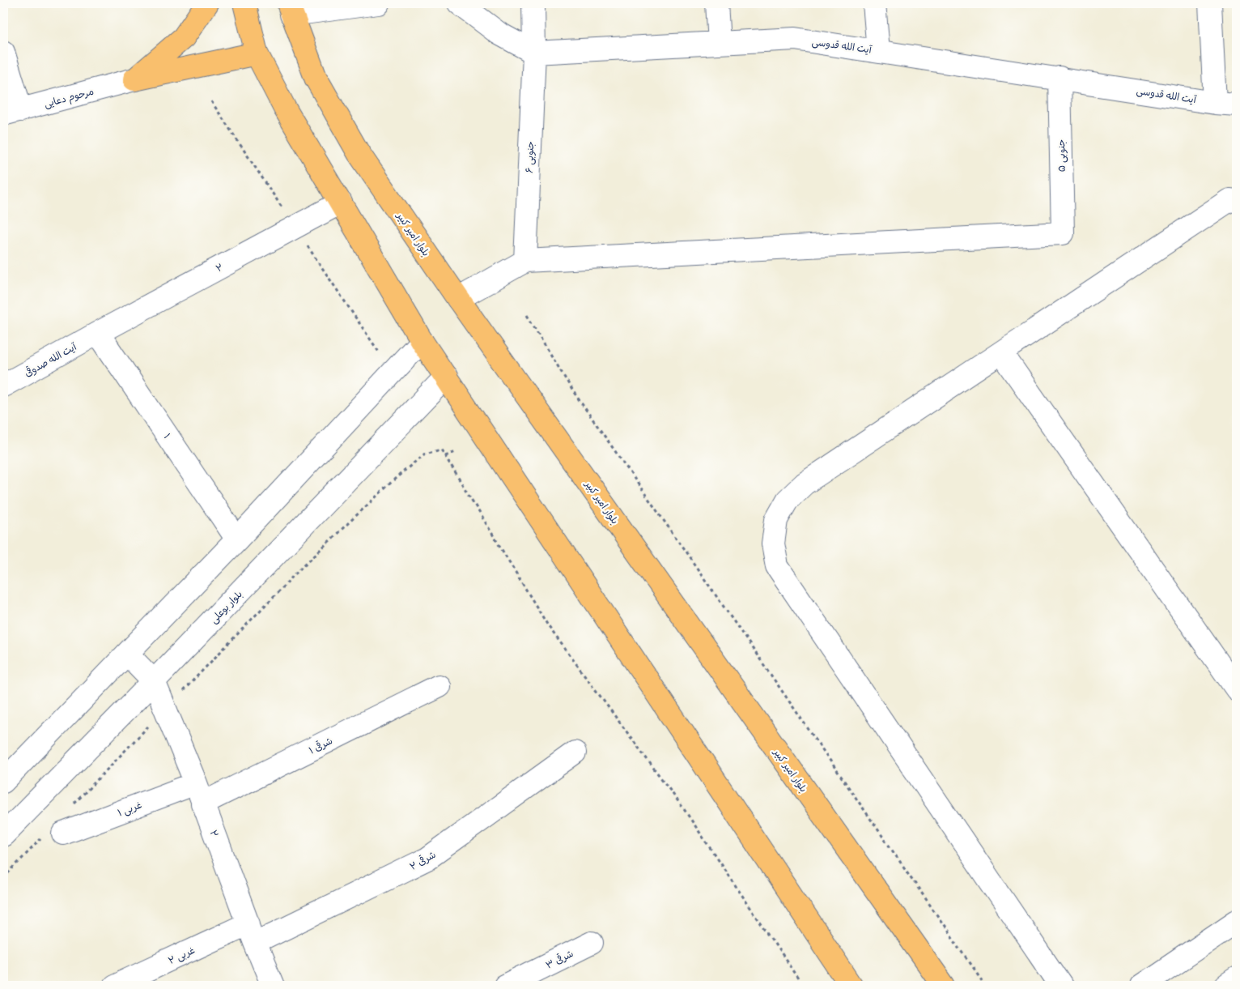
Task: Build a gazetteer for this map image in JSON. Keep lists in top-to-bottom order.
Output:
{
  "streets": {
    "main road": ["بلوار امیر کبیر"],
    "street": [
      "آیت الله قدوسی",
      "مرحوم دعایی",
      "۵ جنوبی",
      "۶ جنوبی",
      "۲",
      "آیت الله صدوقی",
      "۱",
      "بلوار بوعلی",
      "شرقی ۱",
      "غربی ۱",
      "شرقی ۲",
      "غربی ۲",
      "شرقی ۳"
    ]
  },
  "crossings": [
    ["آیت الله قدوسی", "۵ جنوبی"],
    ["آیت الله قدوسی", "۶ جنوبی"],
    ["۵ جنوبی", "۶ جنوبی"],
    ["۲", "آیت الله صدوقی"],
    ["۲", "۱"],
    ["۲", "بلوار بوعلی"],
    ["۲", "شرقی ۱"],
    ["۲", "غربی ۱"],
    ["۲", "شرقی ۲"],
    ["۲", "غربی ۲"],
    ["آیت الله صدوقی", "۱"],
    ["شرقی ۲", "غربی ۲"]
  ]
}
